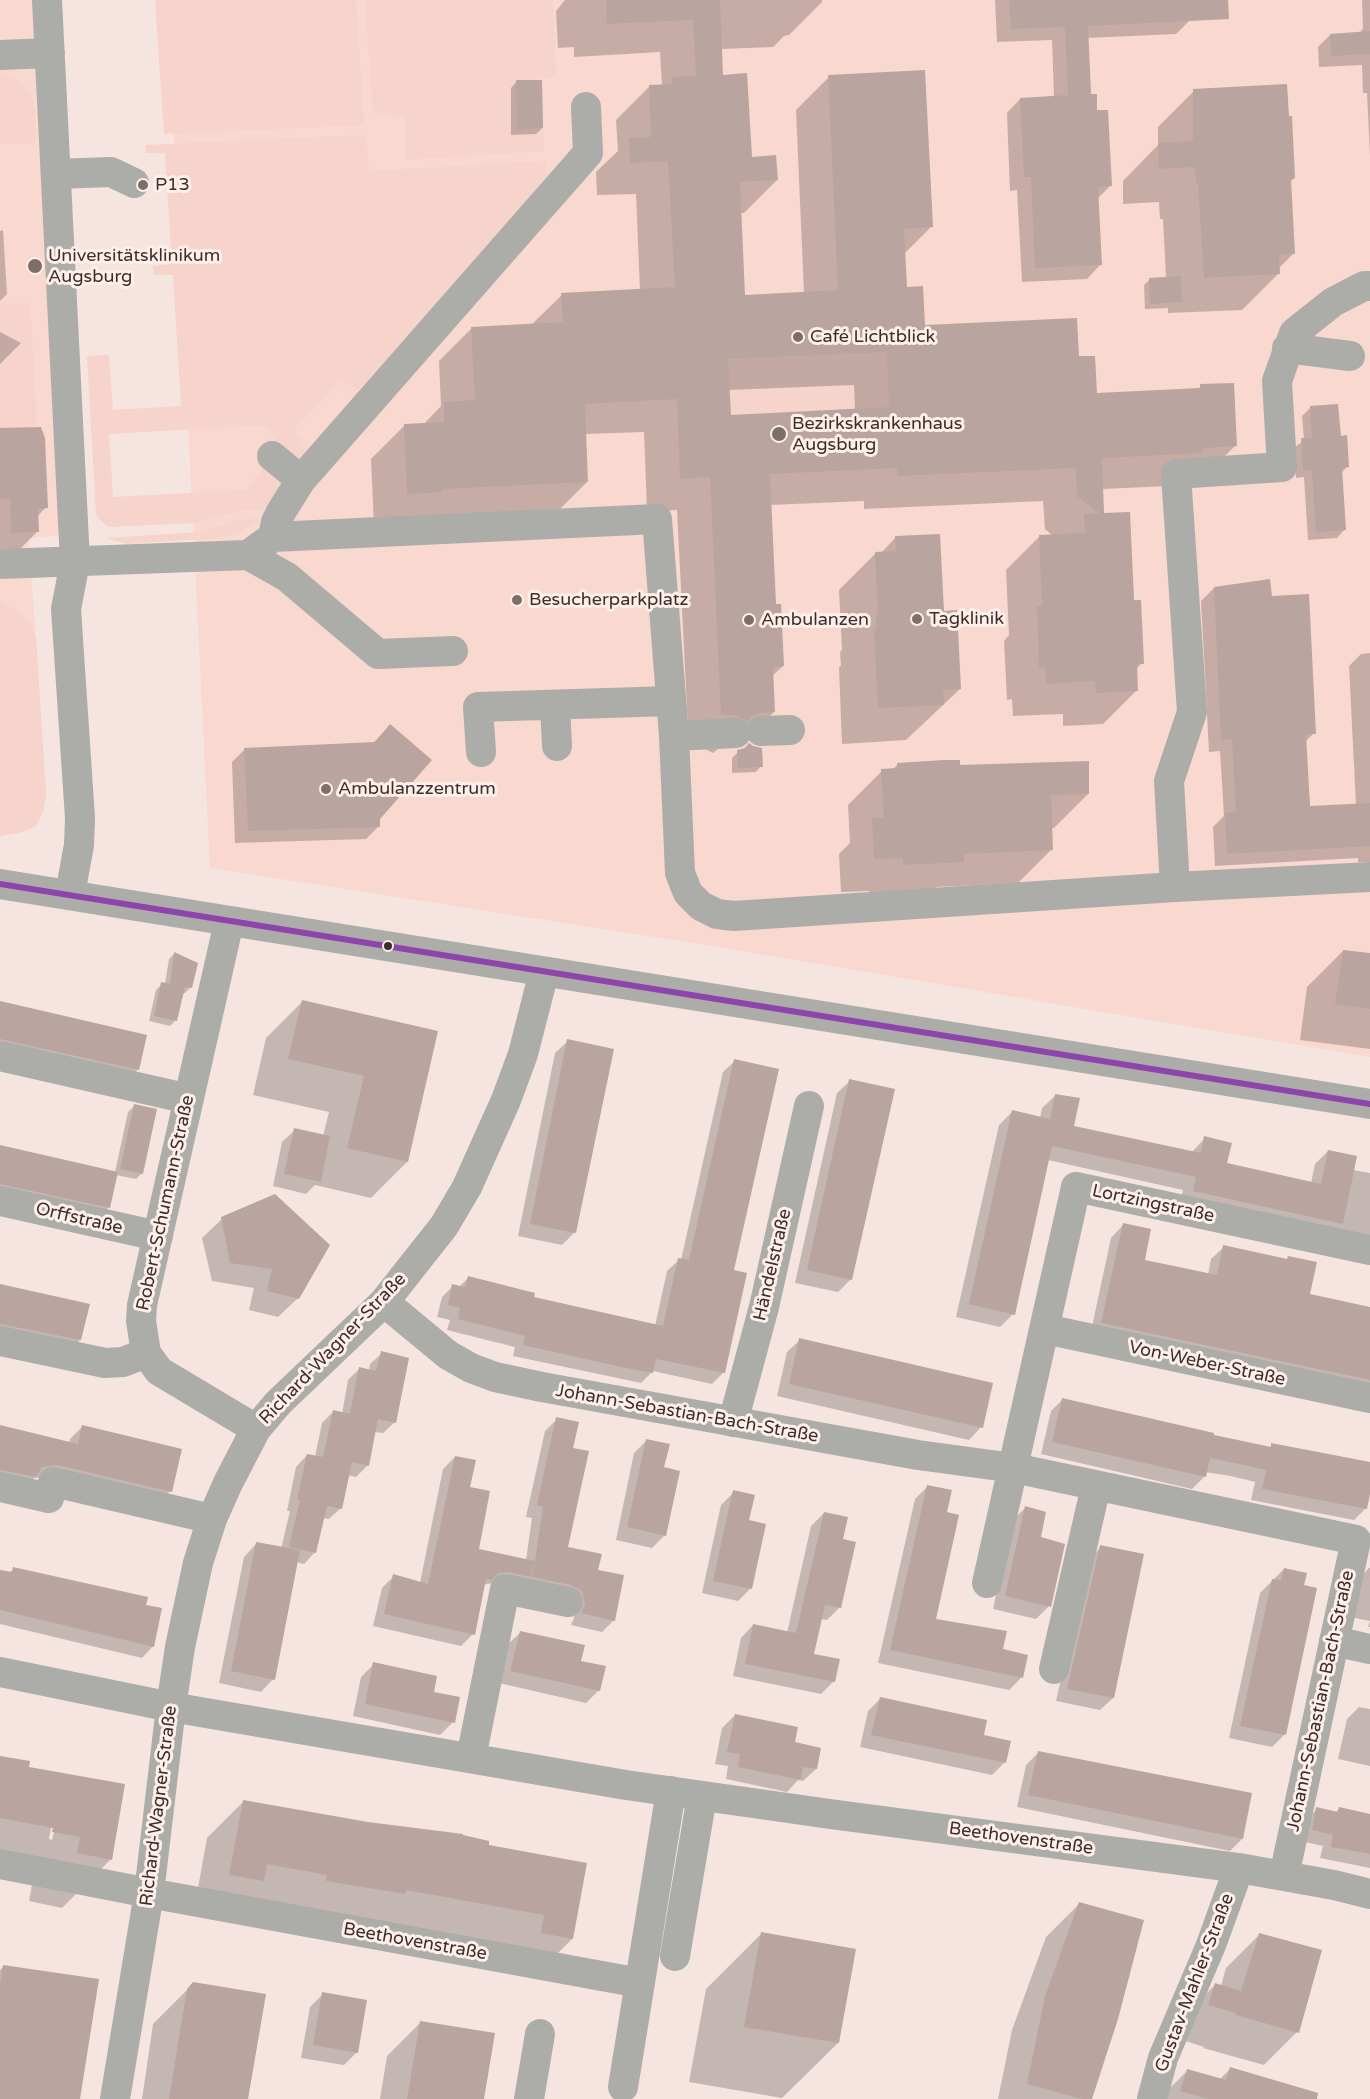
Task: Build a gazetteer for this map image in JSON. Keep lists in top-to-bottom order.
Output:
{
  "streets": {
    "street": [
      "Robert-Schumann-Straße",
      "Lortzingstraße",
      "Orffstraße",
      "Händelstraße",
      "Richard-Wagner-Straße",
      "Von-Weber-Straße",
      "Johann-Sebastian-Bach-Straße",
      "Beethovenstraße",
      "Gustav-Mahler-Straße"
    ]
  },
  "crossings": [
    ["Robert-Schumann-Straße", "Orffstraße"],
    ["Lortzingstraße", "Von-Weber-Straße"],
    ["Lortzingstraße", "Johann-Sebastian-Bach-Straße"],
    ["Händelstraße", "Johann-Sebastian-Bach-Straße"],
    ["Richard-Wagner-Straße", "Johann-Sebastian-Bach-Straße"],
    ["Richard-Wagner-Straße", "Beethovenstraße"],
    ["Johann-Sebastian-Bach-Straße", "Beethovenstraße"],
    ["Beethovenstraße", "Gustav-Mahler-Straße"]
  ],
  "places": [
    "P13",
    "Universitätsklinikum Augsburg",
    "Café Lichtblick",
    "Bezirkskrankenhaus Augsburg",
    "Besucherparkplatz",
    "Tagklinik",
    "Ambulanzen",
    "Ambulanzzentrum"
  ]
}
